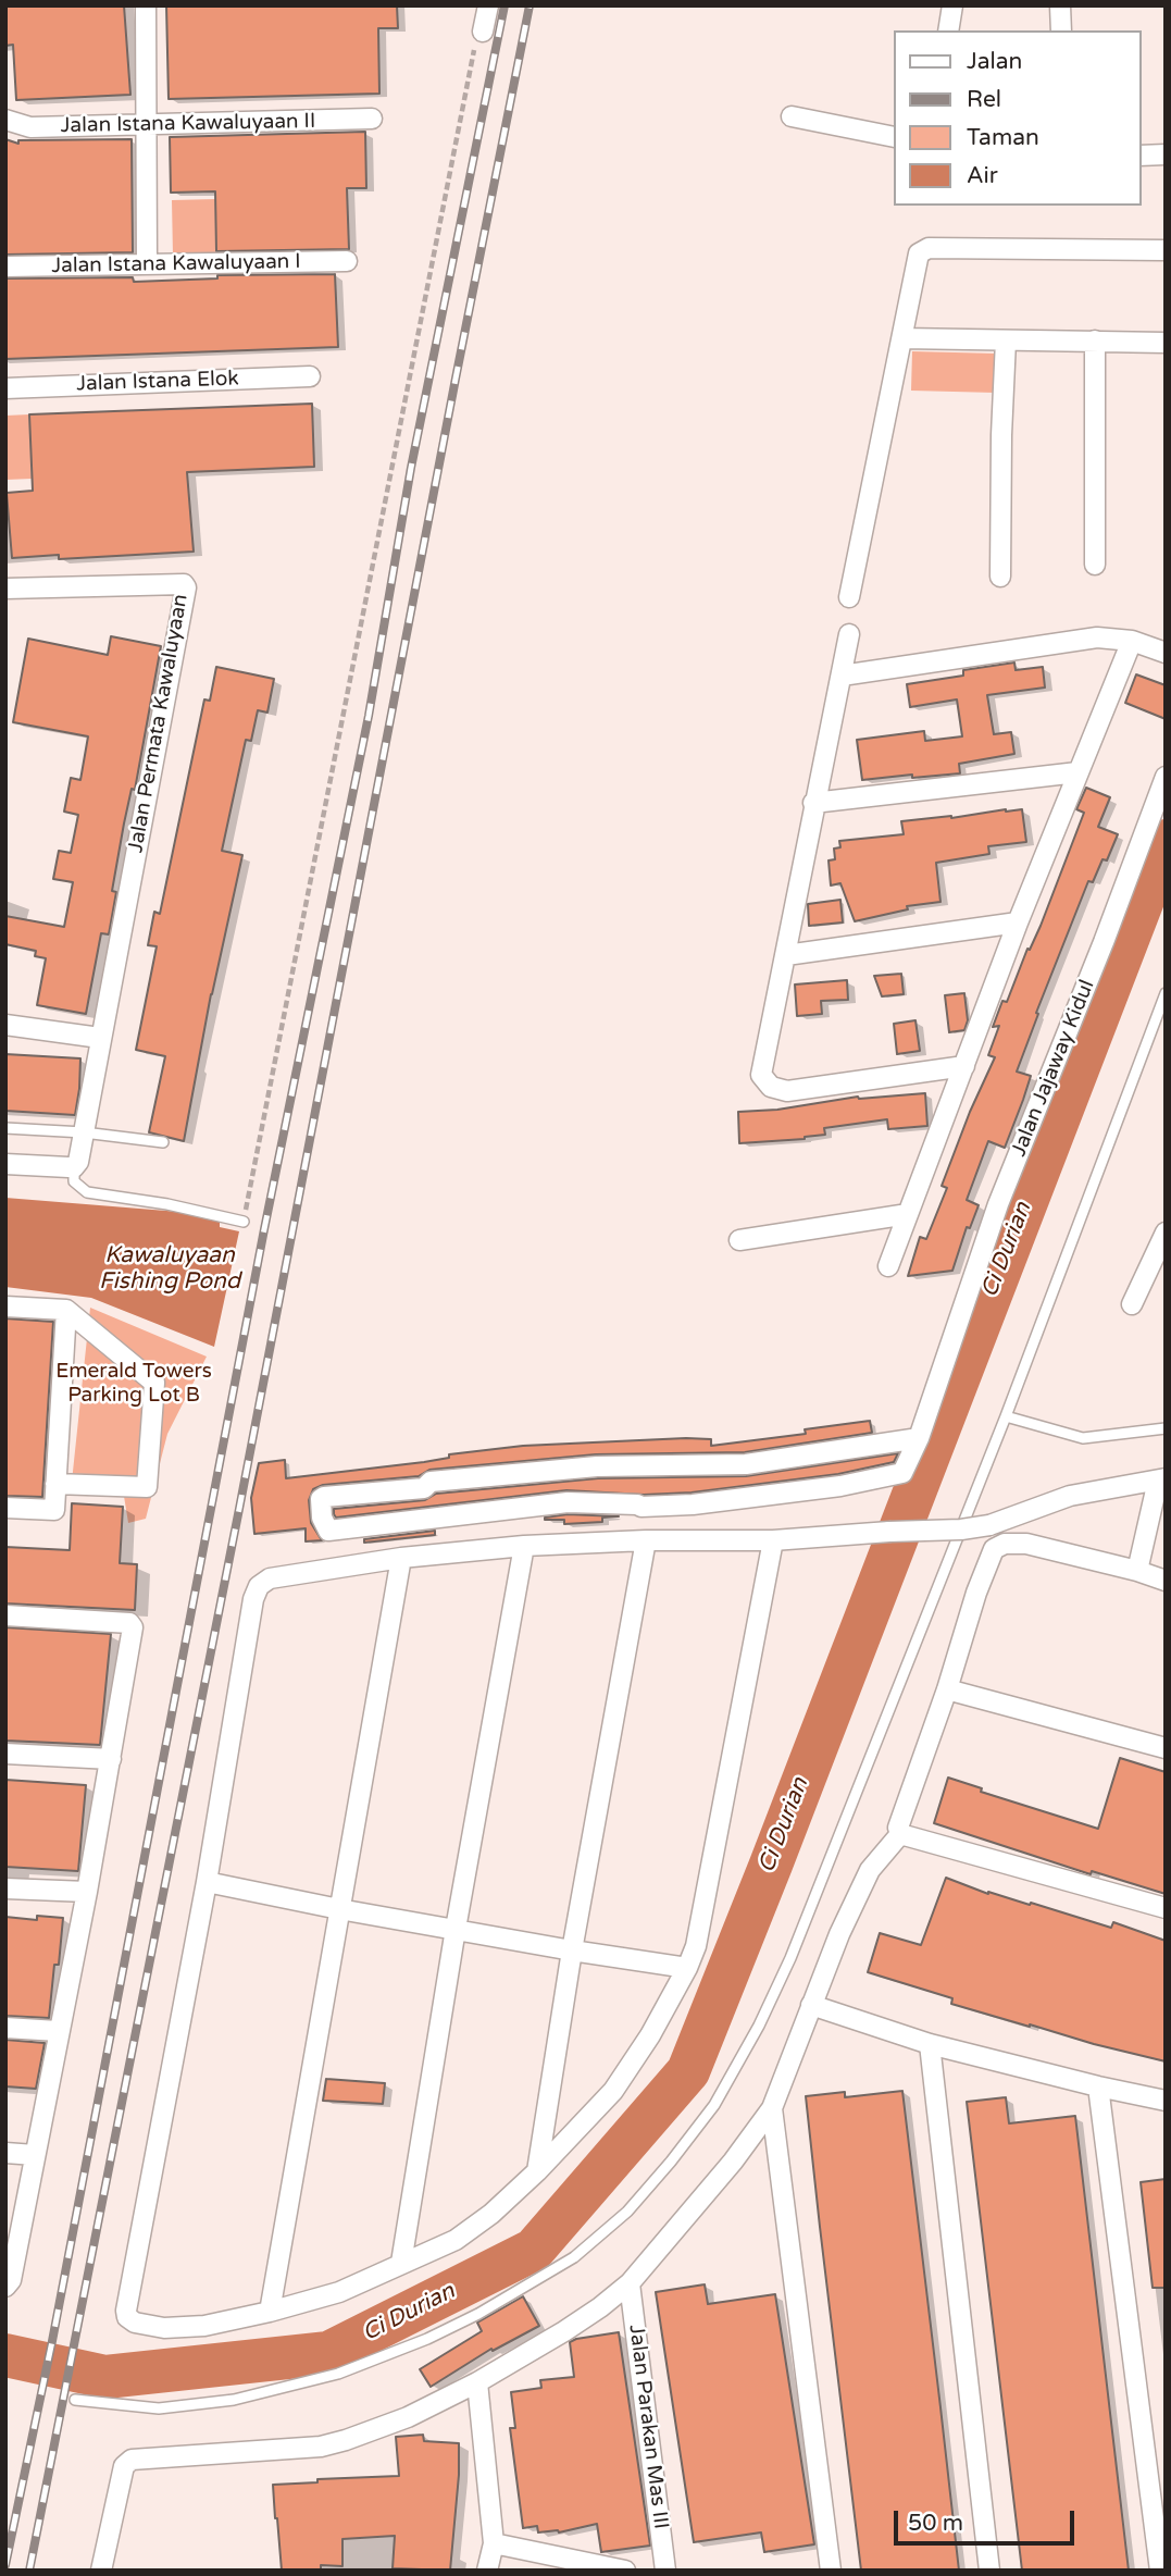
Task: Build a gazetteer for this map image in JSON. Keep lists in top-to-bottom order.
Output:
{
  "streets": {
    "street": [
      "Jalan Istana Kawaluyaan II",
      "Jalan Istana Kawaluyaan I",
      "Jalan Istana Elok",
      "Jalan Permata Kawaluyaan",
      "Jalan Jajaway Kidul",
      "Jalan Parakan Mas III"
    ]
  },
  "water": ["Ci Durian", "Kawaluyaan Fishing Pond"],
  "parks": ["Emerald Towers Parking Lot B"],
  "legend": [
    "Jalan",
    "Rel",
    "Taman",
    "Air"
  ],
  "scale_bar": "50 m"
}
